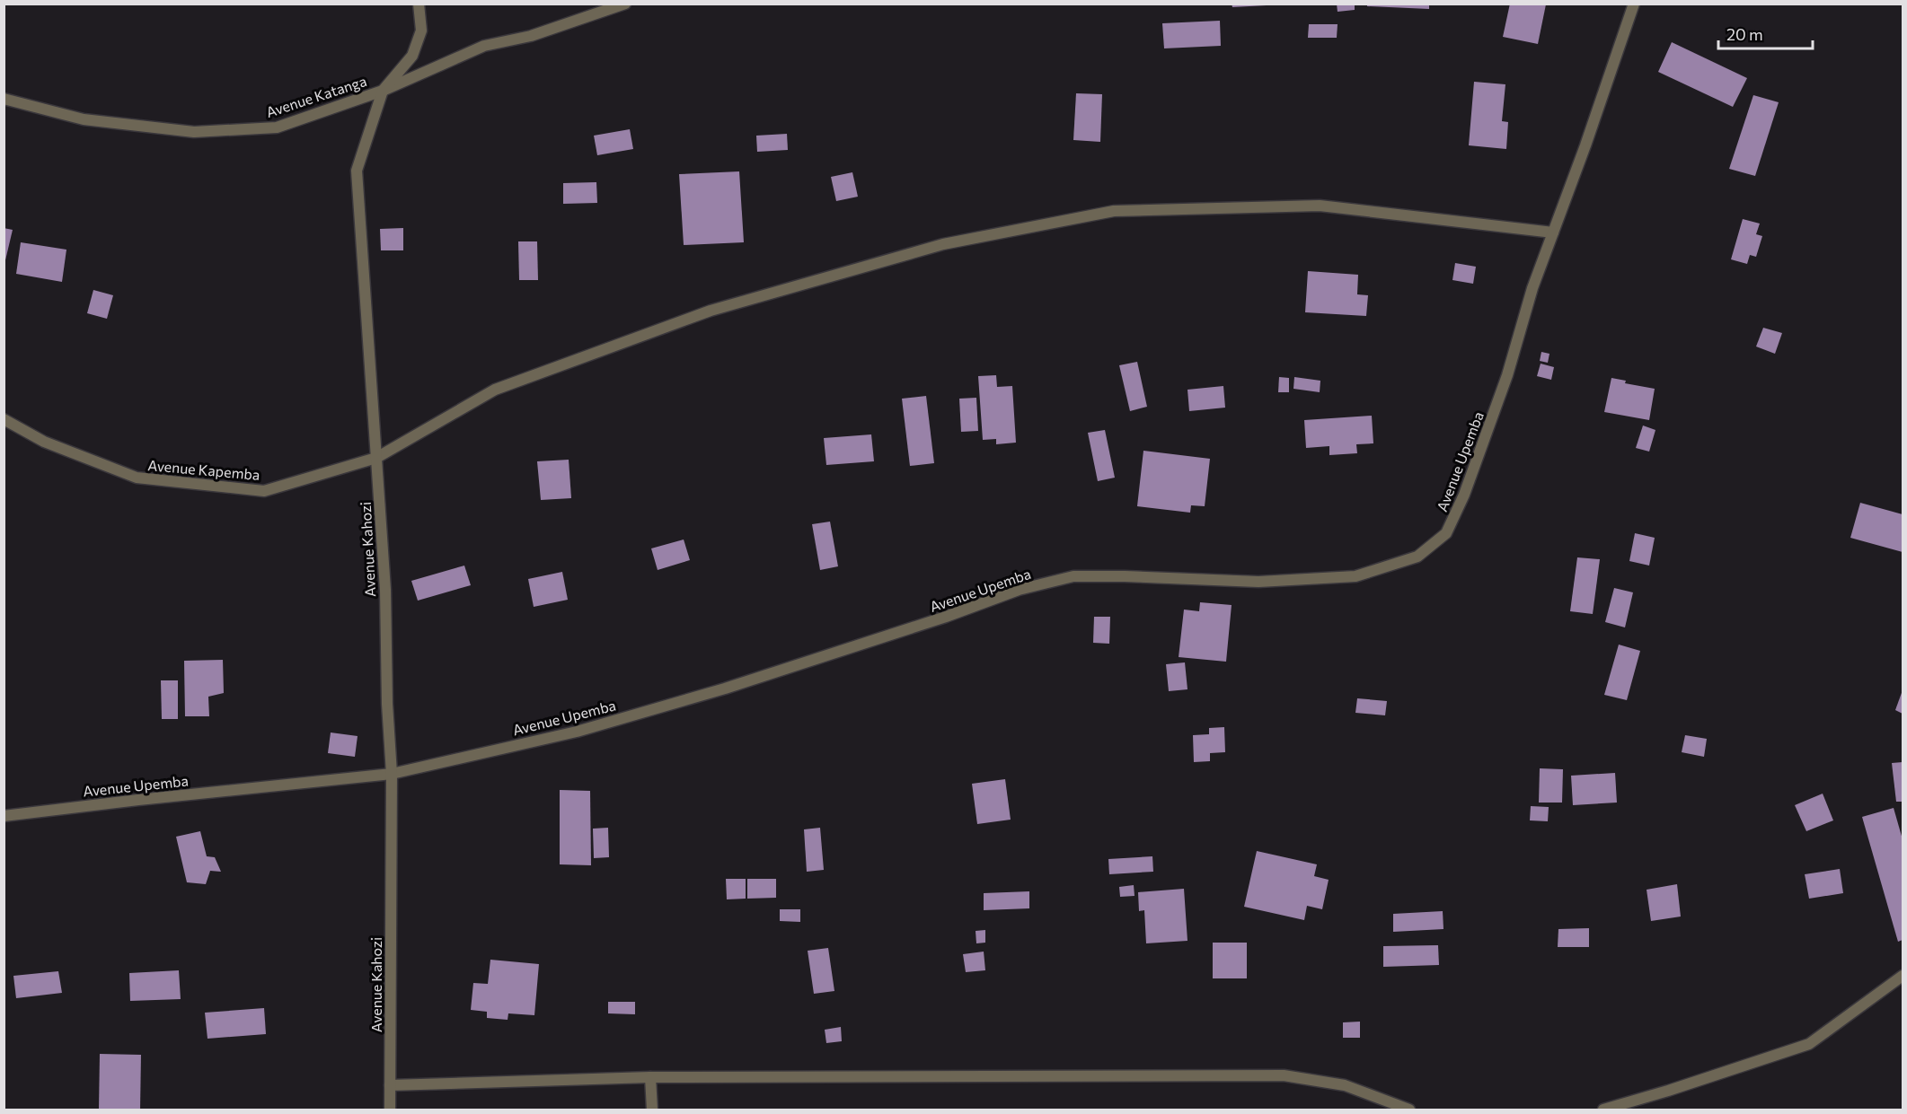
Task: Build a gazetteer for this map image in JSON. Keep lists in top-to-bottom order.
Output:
{
  "streets": {
    "street": [
      "Avenue Katanga",
      "Avenue Upemba",
      "Avenue Kapemba",
      "Avenue Kahozi"
    ]
  },
  "crossings": [
    ["Avenue Katanga", "Avenue Kahozi"],
    ["Avenue Upemba", "Avenue Kapemba"],
    ["Avenue Upemba", "Avenue Kahozi"],
    ["Avenue Kapemba", "Avenue Kahozi"]
  ],
  "scale_bar": "20 m"
}
